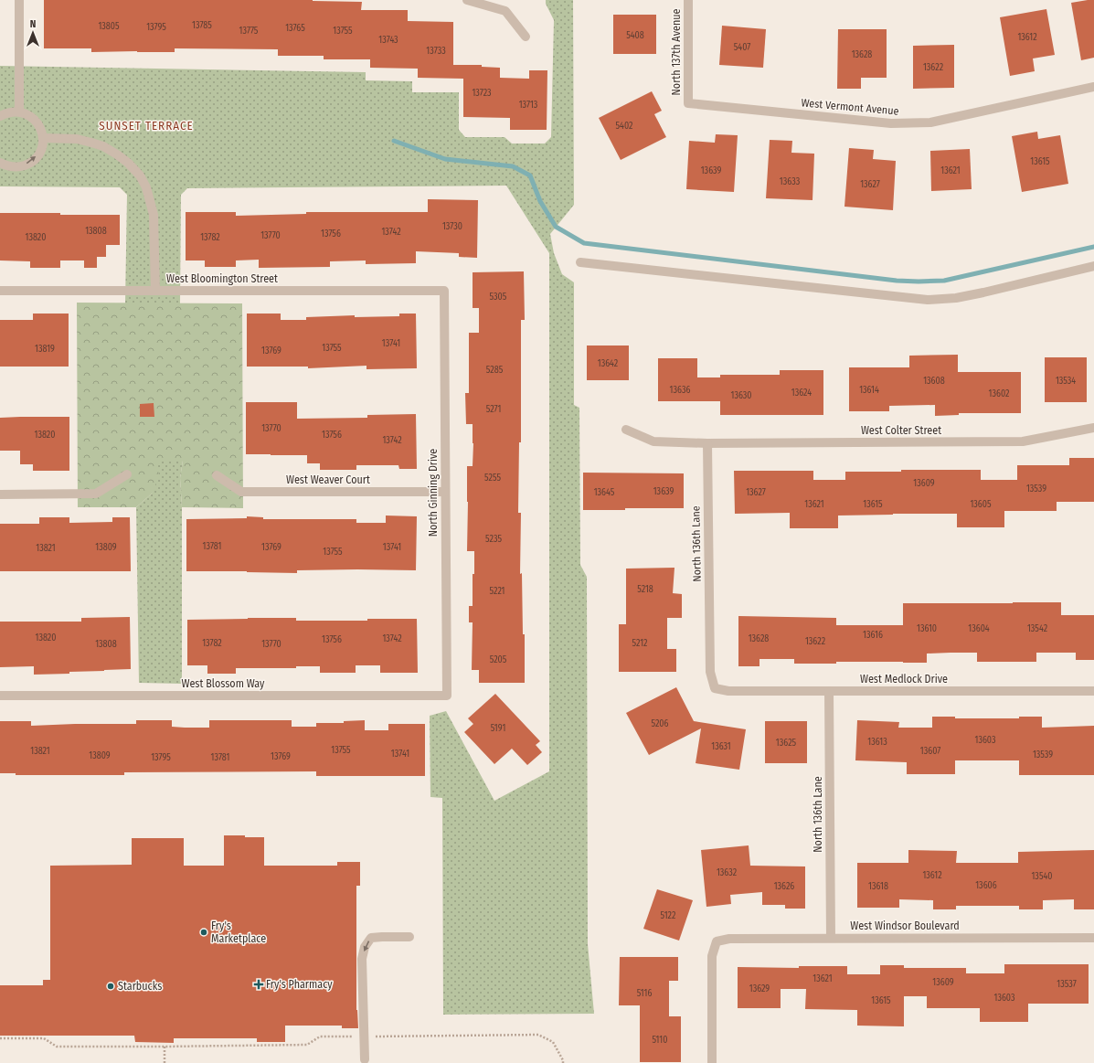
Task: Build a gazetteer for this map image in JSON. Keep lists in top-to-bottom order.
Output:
{
  "streets": {
    "street": [
      "North 137th Avenue",
      "West Vermont Avenue",
      "West Bloomington Street",
      "West Colter Street",
      "West Weaver Court",
      "North Ginning Drive",
      "North 136th Lane",
      "West Medlock Drive",
      "West Blossom Way",
      "West Windsor Boulevard"
    ]
  },
  "crossings": [
    ["North 137th Avenue", "West Vermont Avenue"],
    ["West Bloomington Street", "North Ginning Drive"],
    ["West Colter Street", "North 136th Lane"],
    ["West Weaver Court", "North Ginning Drive"],
    ["North Ginning Drive", "West Blossom Way"],
    ["North 136th Lane", "West Medlock Drive"],
    ["North 136th Lane", "West Windsor Boulevard"]
  ],
  "districts": ["SUNSET TERRACE"],
  "places": {
    "other": ["Fry's Marketplace", "Starbucks"],
    "health": ["Fry's Pharmacy"]
  },
  "house_numbers": [
    "13785",
    "13805",
    "13795",
    "13765",
    "13775",
    "13755",
    "5408",
    "13612",
    "13743",
    "5407",
    "13733",
    "13628",
    "13622",
    "13723",
    "13713",
    "5402",
    "13615",
    "13639",
    "13621",
    "13633",
    "13627",
    "13730",
    "13808",
    "13742",
    "13756",
    "13770",
    "13820",
    "13782",
    "5305",
    "13741",
    "13755",
    "13819",
    "13769",
    "13642",
    "5285",
    "13608",
    "13534",
    "13636",
    "13614",
    "13624",
    "13602",
    "13630",
    "5271",
    "13770",
    "13820",
    "13756",
    "13742",
    "5255",
    "13609",
    "13539",
    "13639",
    "13645",
    "13627",
    "13621",
    "13615",
    "13605",
    "5235",
    "13781",
    "13809",
    "13769",
    "13741",
    "13821",
    "13755",
    "5218",
    "5221",
    "13610",
    "13604",
    "13542",
    "13616",
    "13820",
    "13742",
    "13628",
    "13756",
    "13622",
    "13782",
    "5212",
    "13808",
    "13770",
    "5205",
    "5206",
    "5191",
    "13603",
    "13613",
    "13625",
    "13631",
    "13755",
    "13821",
    "13607",
    "13741",
    "13539",
    "13809",
    "13769",
    "13795",
    "13781",
    "13632",
    "13612",
    "13540",
    "13606",
    "13626",
    "13618",
    "5122",
    "13621",
    "13609",
    "13537",
    "13629",
    "5116",
    "13603",
    "13615",
    "5110"
  ],
  "north": "top"
}
